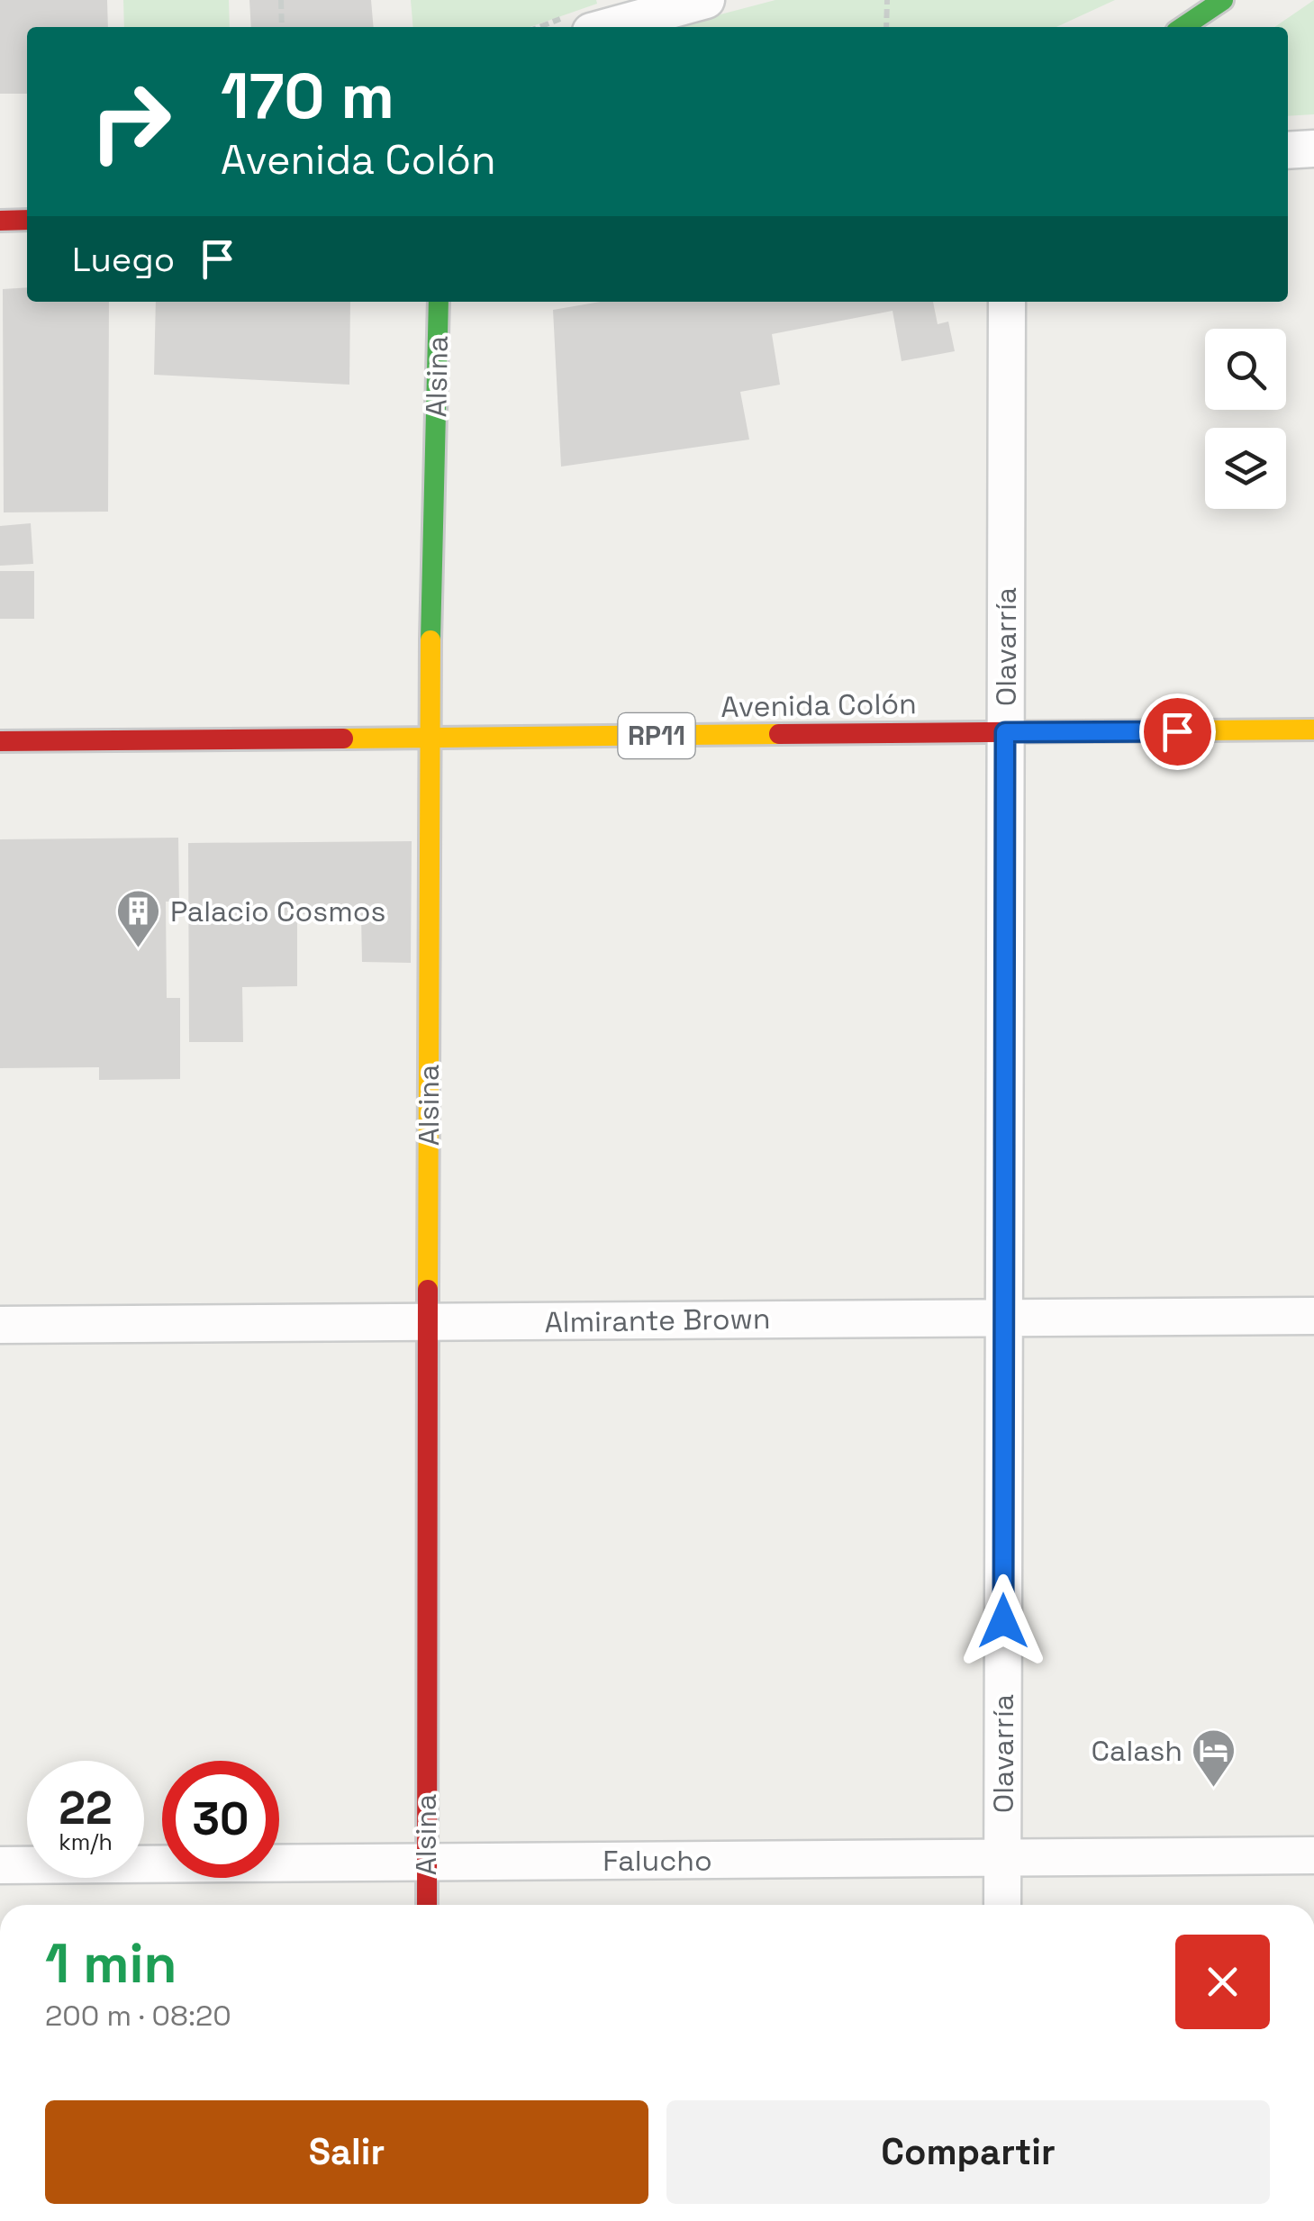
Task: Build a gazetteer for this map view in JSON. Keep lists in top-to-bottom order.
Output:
{
  "streets": {
    "street": [
      "Alsina",
      "Olavarría",
      "Avenida Colón",
      "RP11",
      "Almirante Brown",
      "Falucho"
    ]
  },
  "crossings": [
    ["Alsina", "Avenida Colón"],
    ["Alsina", "Almirante Brown"],
    ["Alsina", "Falucho"],
    ["Olavarría", "Avenida Colón"],
    ["Olavarría", "Almirante Brown"],
    ["Olavarría", "Falucho"]
  ],
  "places": {
    "building": ["Palacio Cosmos"],
    "hotel": ["Calash"]
  },
  "page": {
    "turn": ["170 m", "Avenida Colón"],
    "then": "Luego",
    "speed": "22 km/h",
    "limit": "30",
    "heading": ["1 min", "200 m · 08:20"],
    "buttons": ["Salir", "Compartir"]
  }
}
